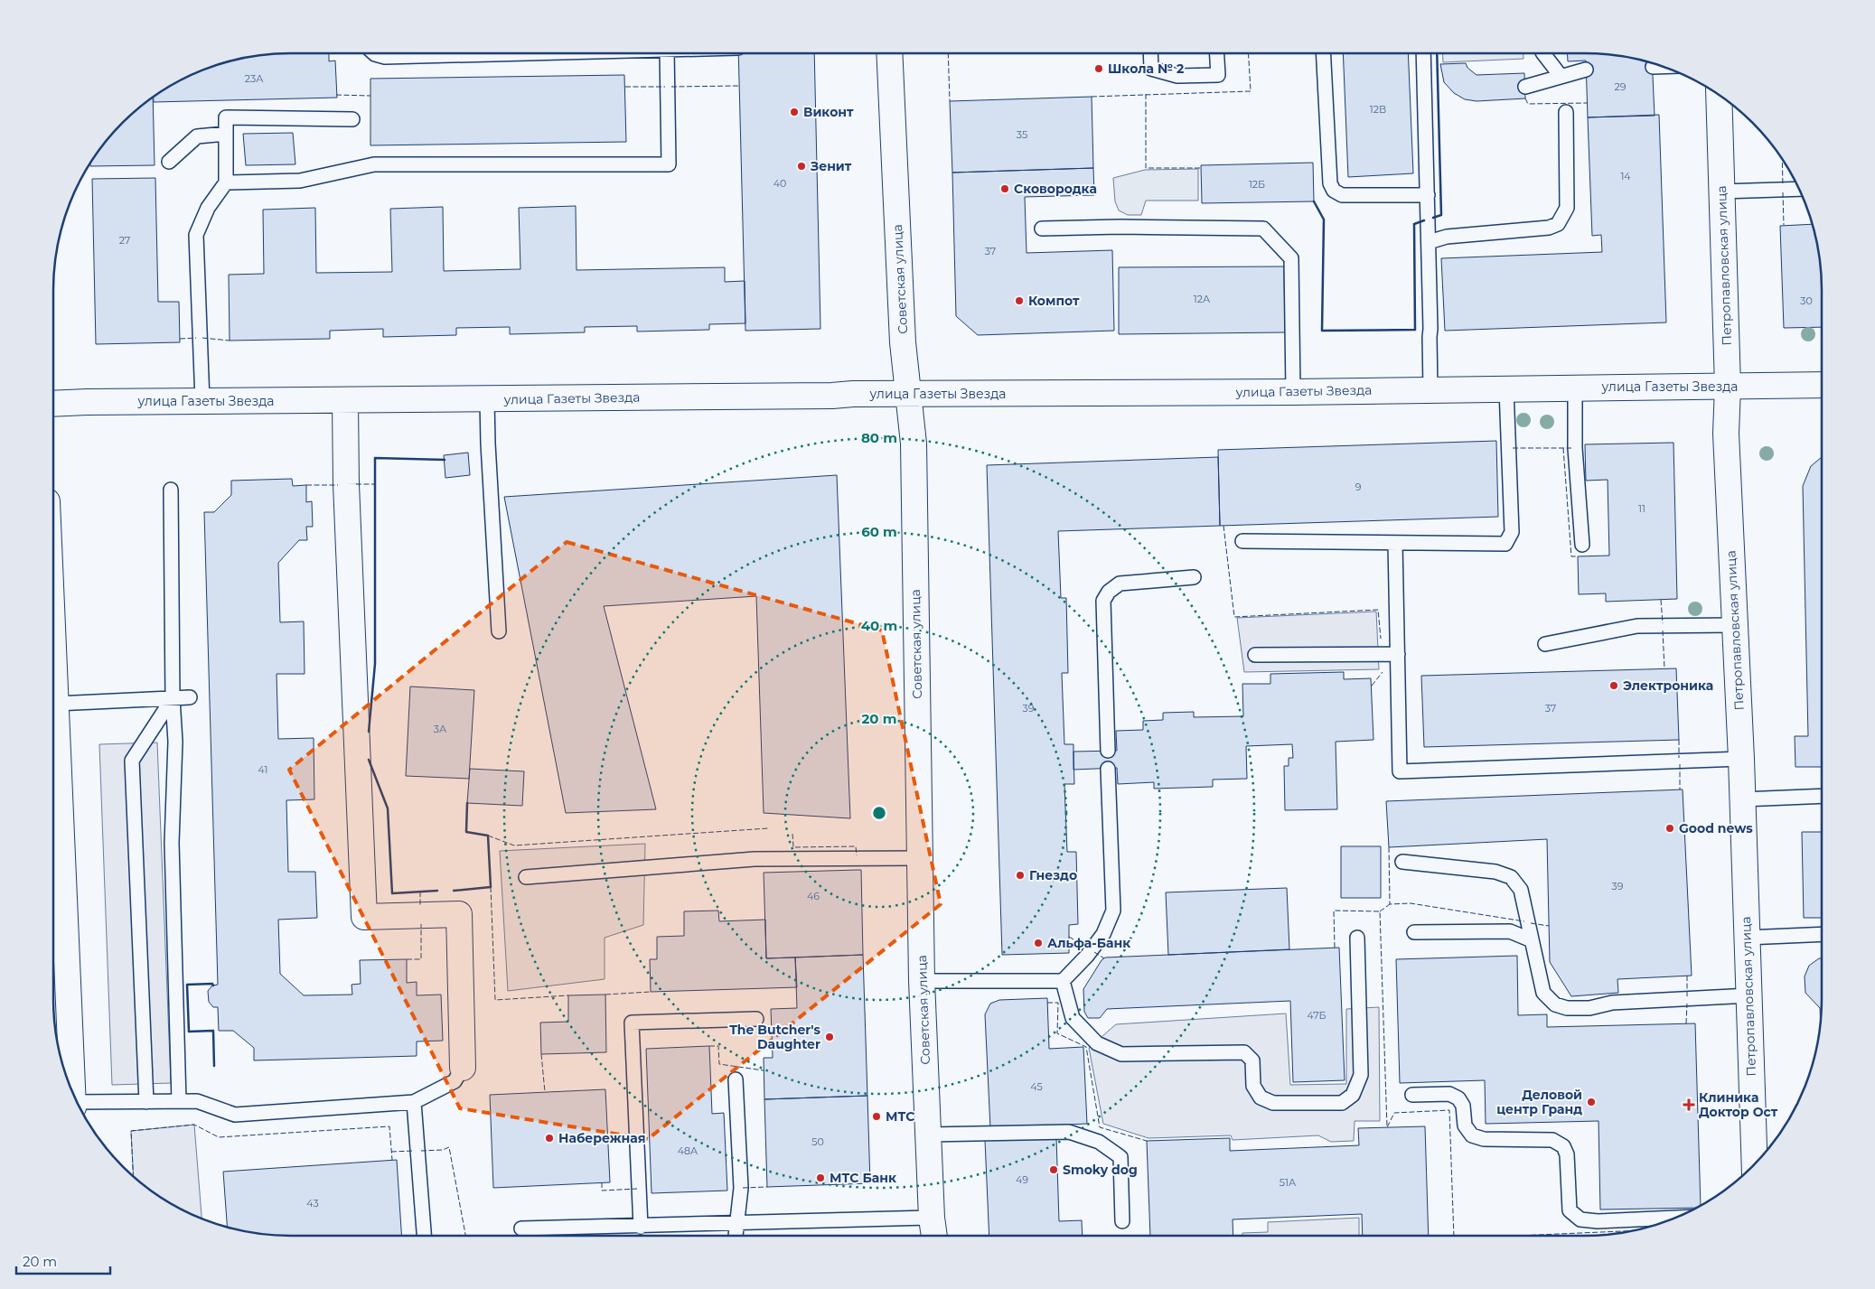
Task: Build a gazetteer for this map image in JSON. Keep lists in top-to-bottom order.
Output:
{
  "streets": {
    "street": ["Петропавловская улица", "Советская улица", "улица Газеты Звезда"]
  },
  "crossings": [
    ["Петропавловская улица", "улица Газеты Звезда"],
    ["Советская улица", "улица Газеты Звезда"]
  ],
  "places": {
    "other": [
      "Школа № 2",
      "Виконт",
      "Зенит",
      "Сковородка",
      "Компот",
      "Электроника",
      "Good news",
      "Гнездо",
      "Альфа-Банк",
      "The Butcher's Daughter",
      "Деловой центр Гранд",
      "МТС",
      "Набережная",
      "Smoky dog",
      "МТС Банк"
    ],
    "health": ["Клиника Доктор Ост"]
  },
  "house_numbers": [
    "23А",
    "29",
    "12В",
    "35",
    "14",
    "40",
    "12Б",
    "27",
    "37",
    "12А",
    "30",
    "9",
    "11",
    "39",
    "37",
    "3А",
    "41",
    "39",
    "46",
    "47Б",
    "45",
    "50",
    "48А",
    "49",
    "51А",
    "43"
  ],
  "scale_bar": "20 m",
  "rings": [
    "80 m",
    "60 m",
    "40 m",
    "20 m"
  ]
}
